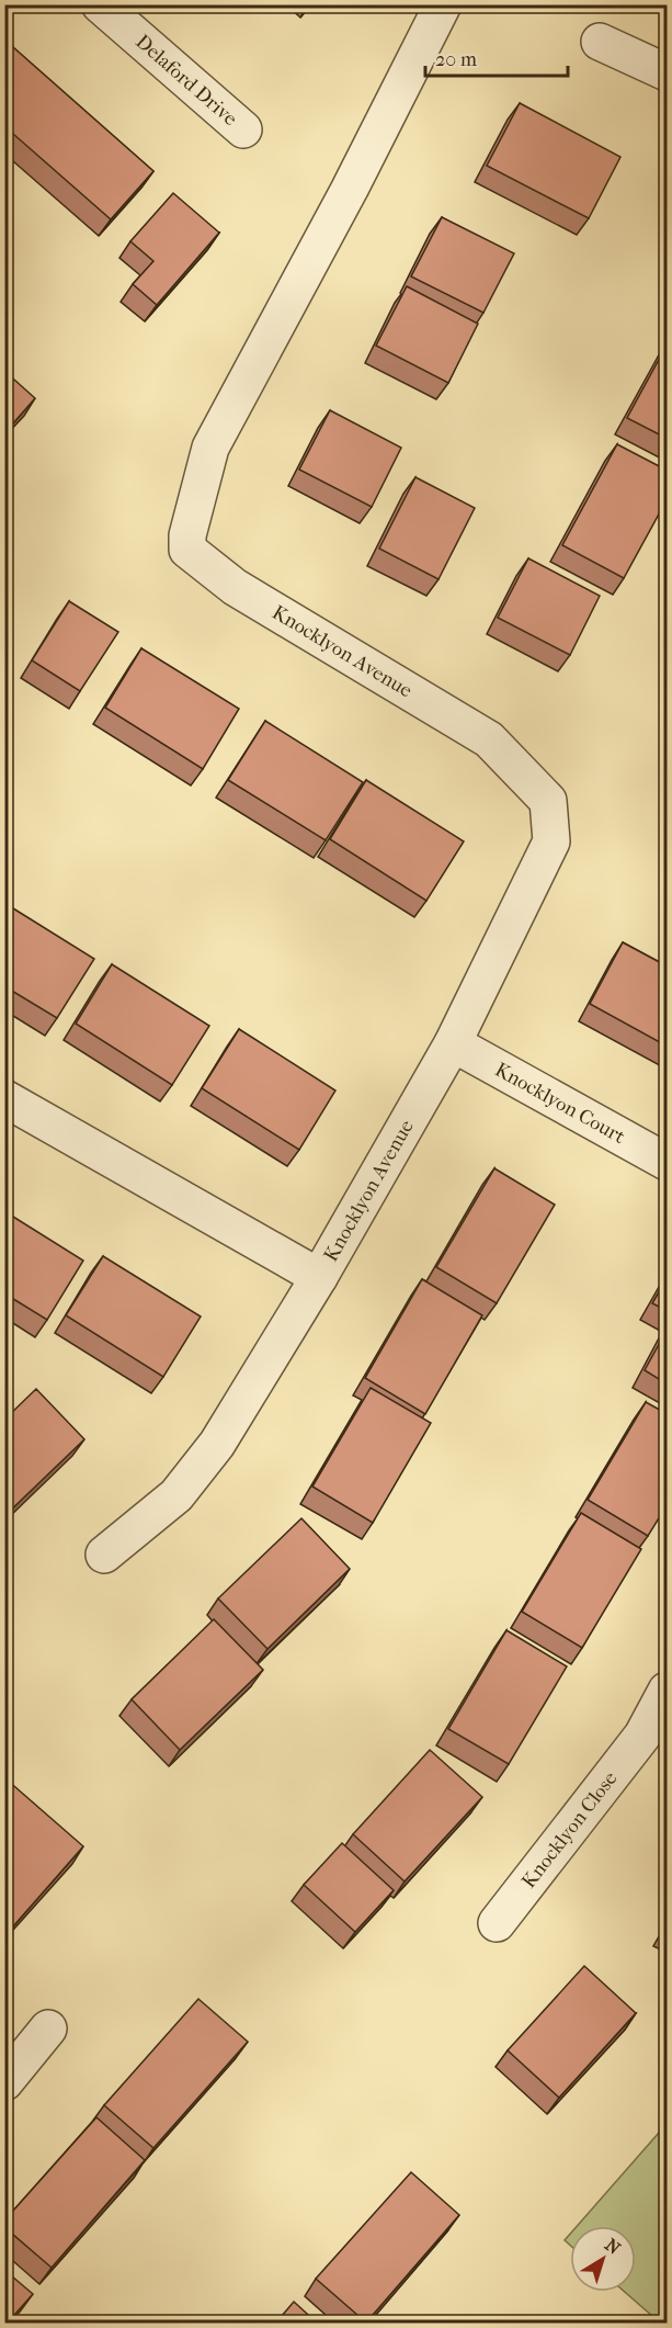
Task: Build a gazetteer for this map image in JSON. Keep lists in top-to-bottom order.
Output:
{
  "streets": {
    "street": [
      "Delaford Drive",
      "Knocklyon Avenue",
      "Knocklyon Court",
      "Knocklyon Close"
    ]
  },
  "crossings": [
    ["Knocklyon Avenue", "Knocklyon Court"]
  ],
  "scale_bar": "20 m",
  "north": "top right"
}
